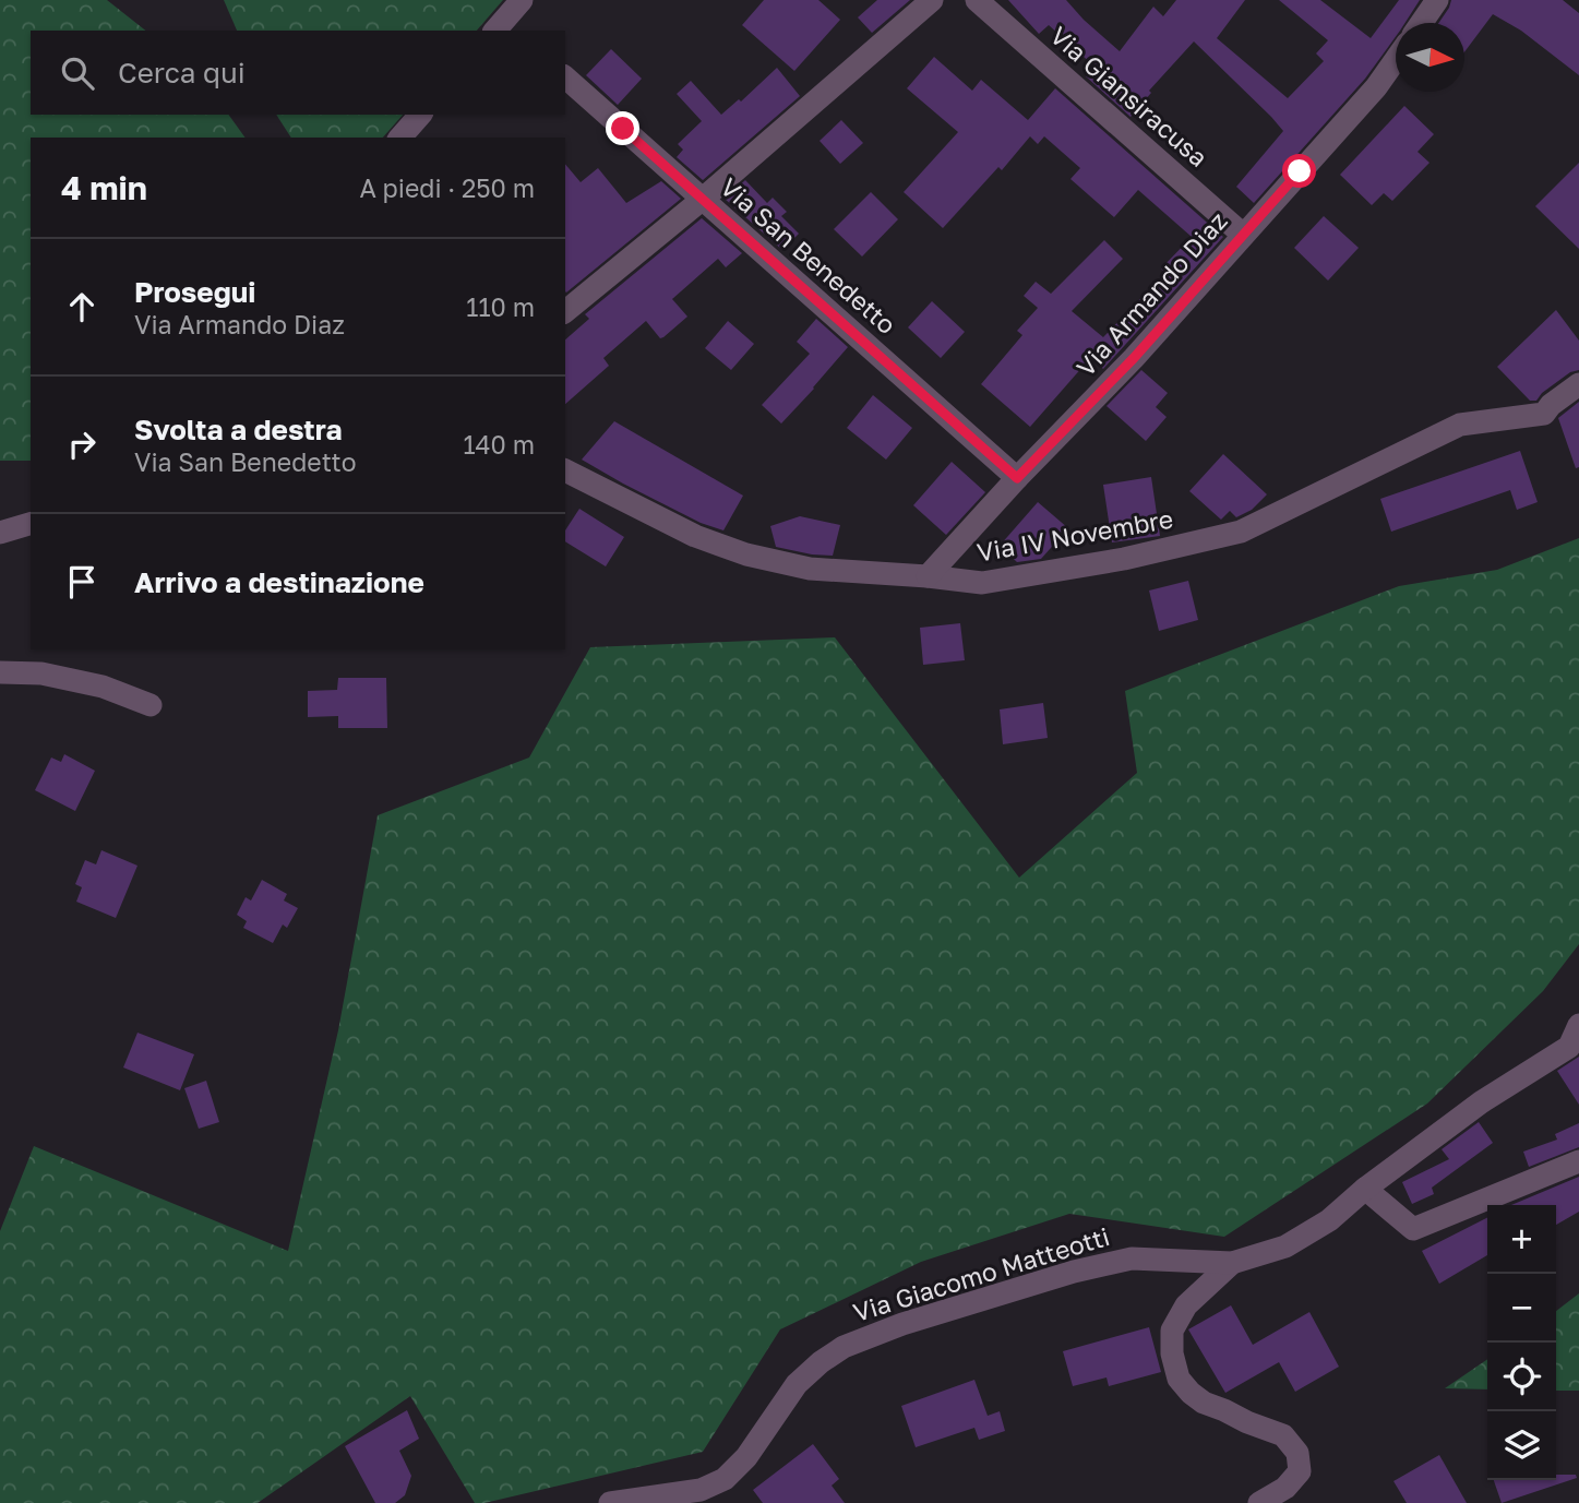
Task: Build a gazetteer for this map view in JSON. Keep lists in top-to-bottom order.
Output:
{
  "streets": {
    "street": [
      "Via Giansiracusa",
      "Via San Benedetto",
      "Via Armando Diaz",
      "Via IV Novembre",
      "Via Giacomo Matteotti"
    ]
  },
  "crossings": [
    ["Via Giansiracusa", "Via Armando Diaz"],
    ["Via San Benedetto", "Via Armando Diaz"],
    ["Via Armando Diaz", "Via IV Novembre"]
  ],
  "north": "right",
  "page": {
    "search": "Cerca qui",
    "heading": ["4 min", "A piedi · 250 m"],
    "list": [
      ["Prosegui", "Via Armando Diaz", "110 m"],
      ["Svolta a destra", "Via San Benedetto", "140 m"],
      "Arrivo a destinazione"
    ],
    "map_buttons": ["+", "−"]
  }
}
